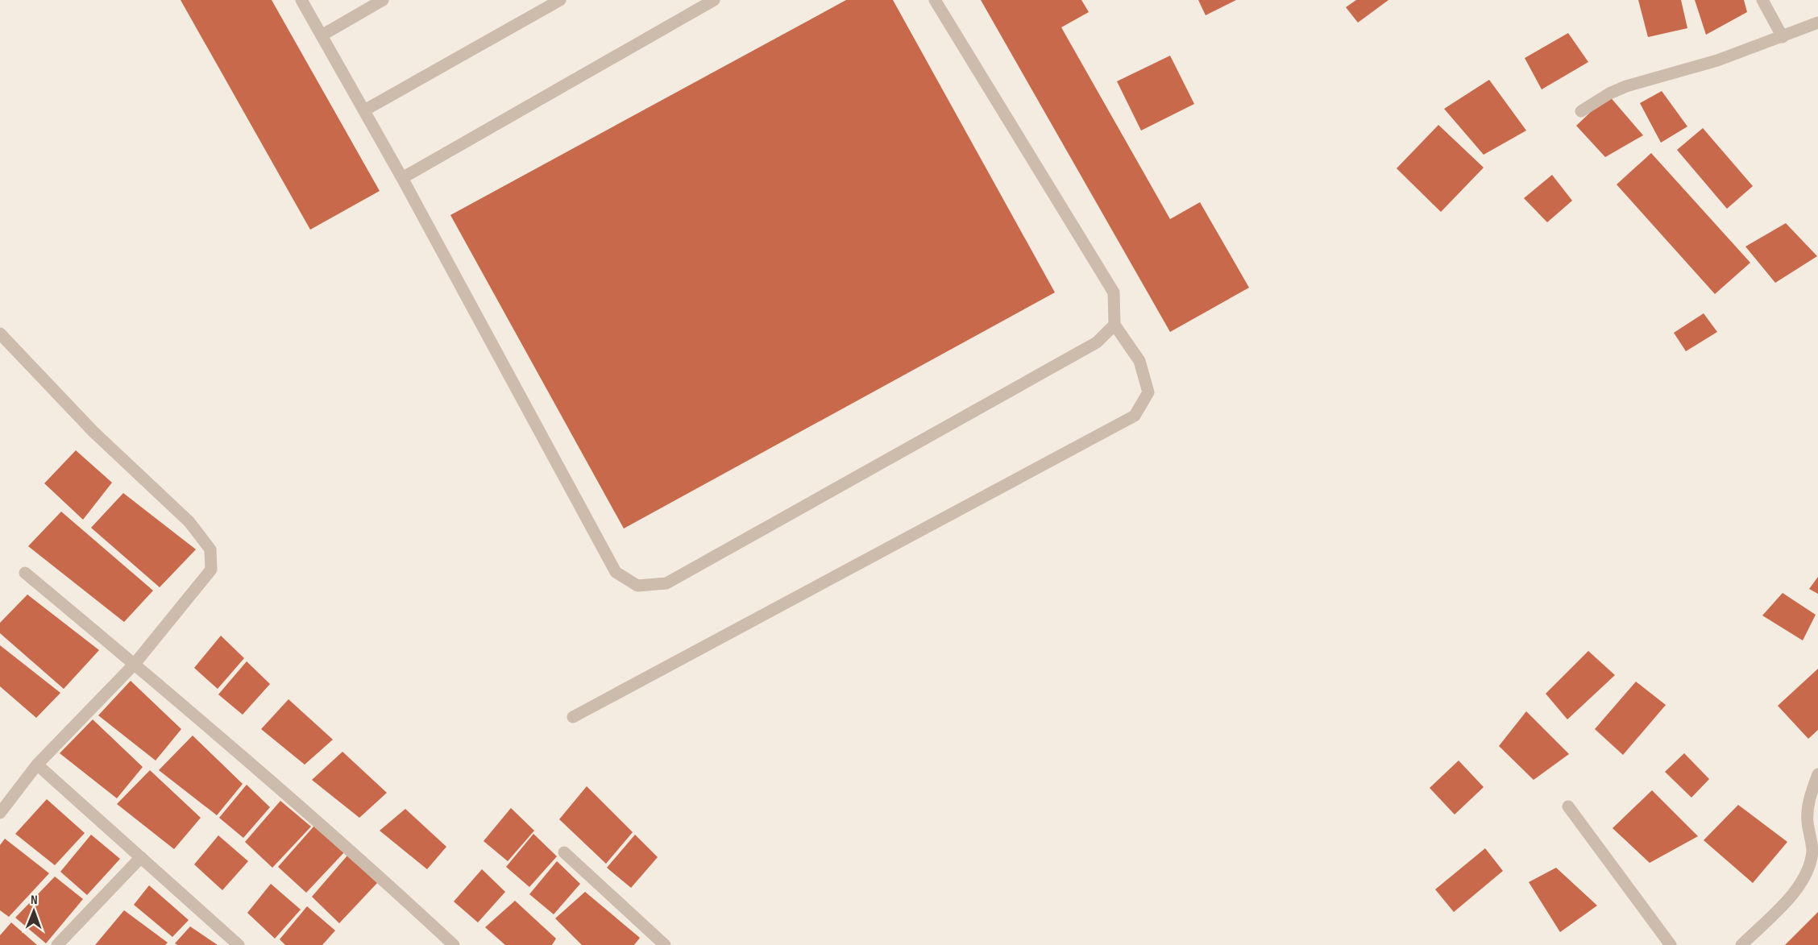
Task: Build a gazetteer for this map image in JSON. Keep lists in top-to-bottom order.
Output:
{
  "north": "top"
}
